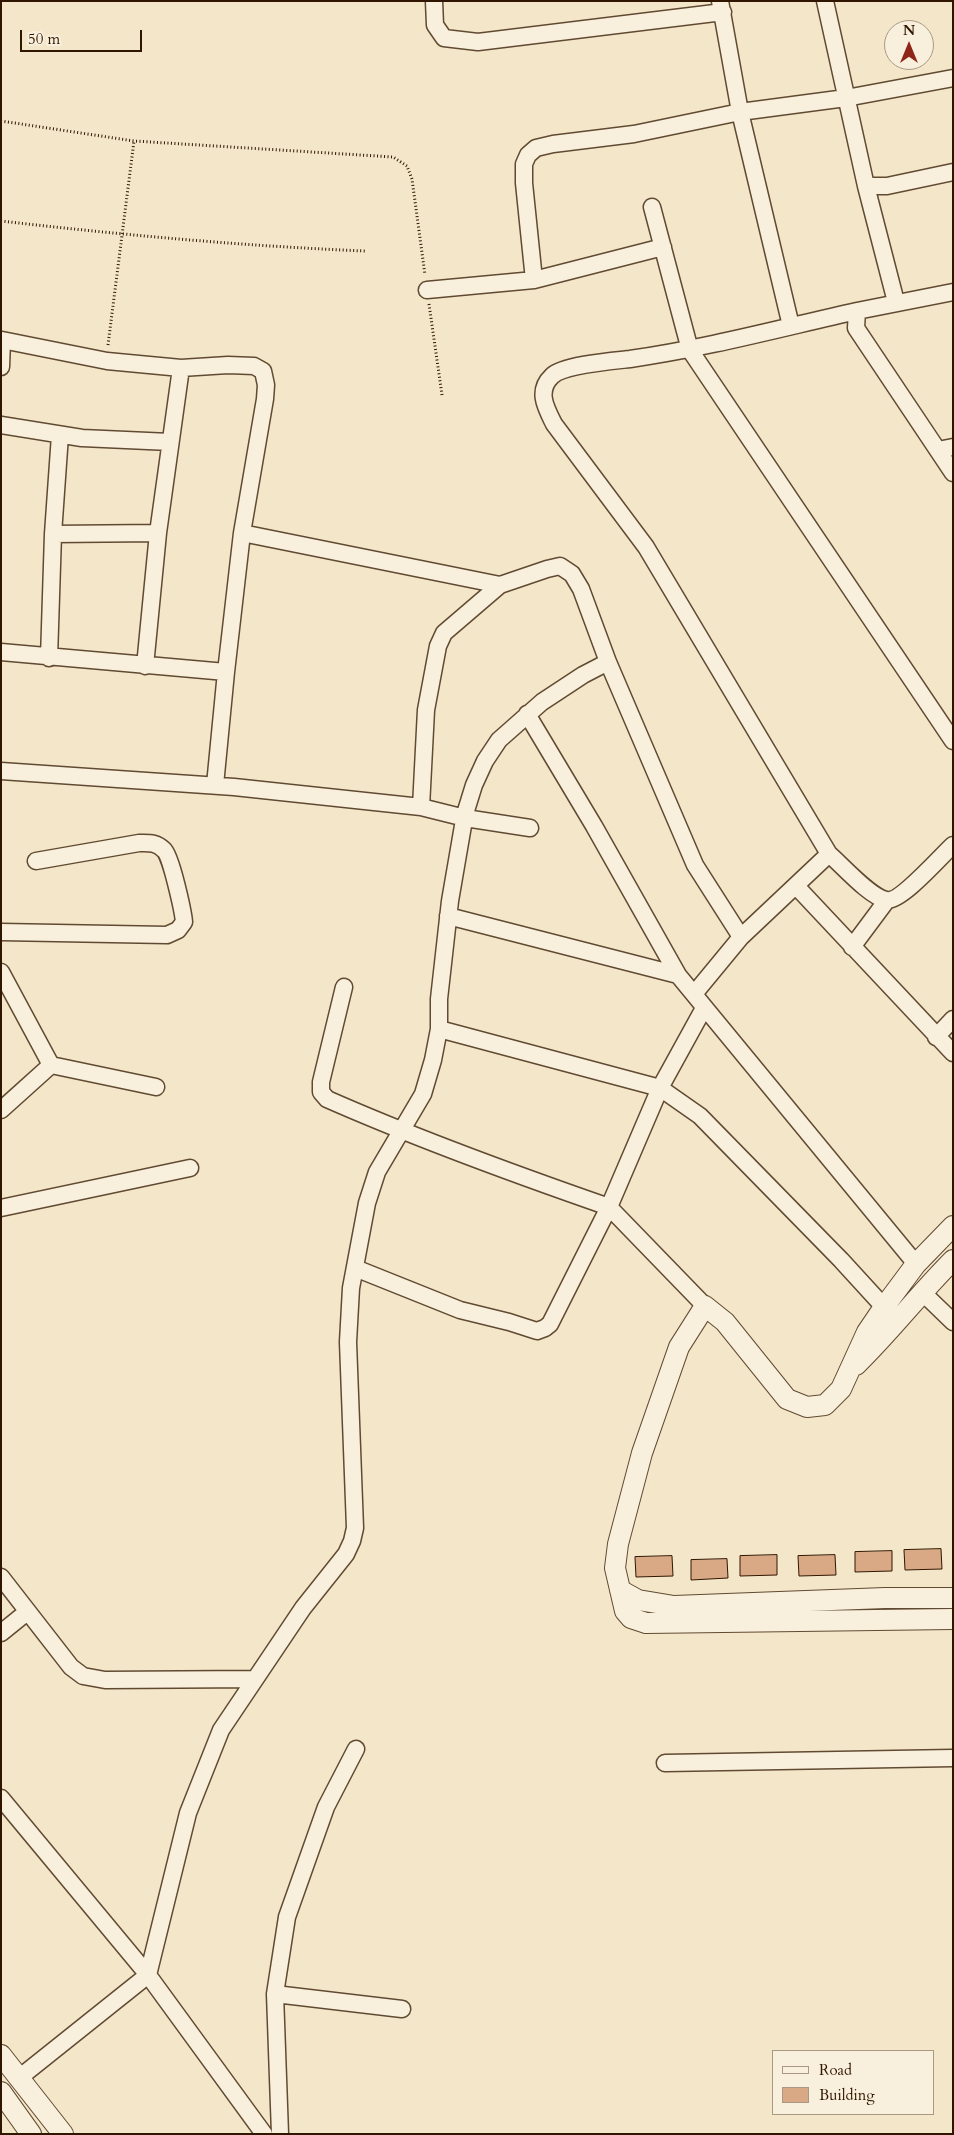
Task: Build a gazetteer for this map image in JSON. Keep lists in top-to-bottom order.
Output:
{
  "legend": ["Road", "Building"],
  "scale_bar": "50 m",
  "north": "top"
}
